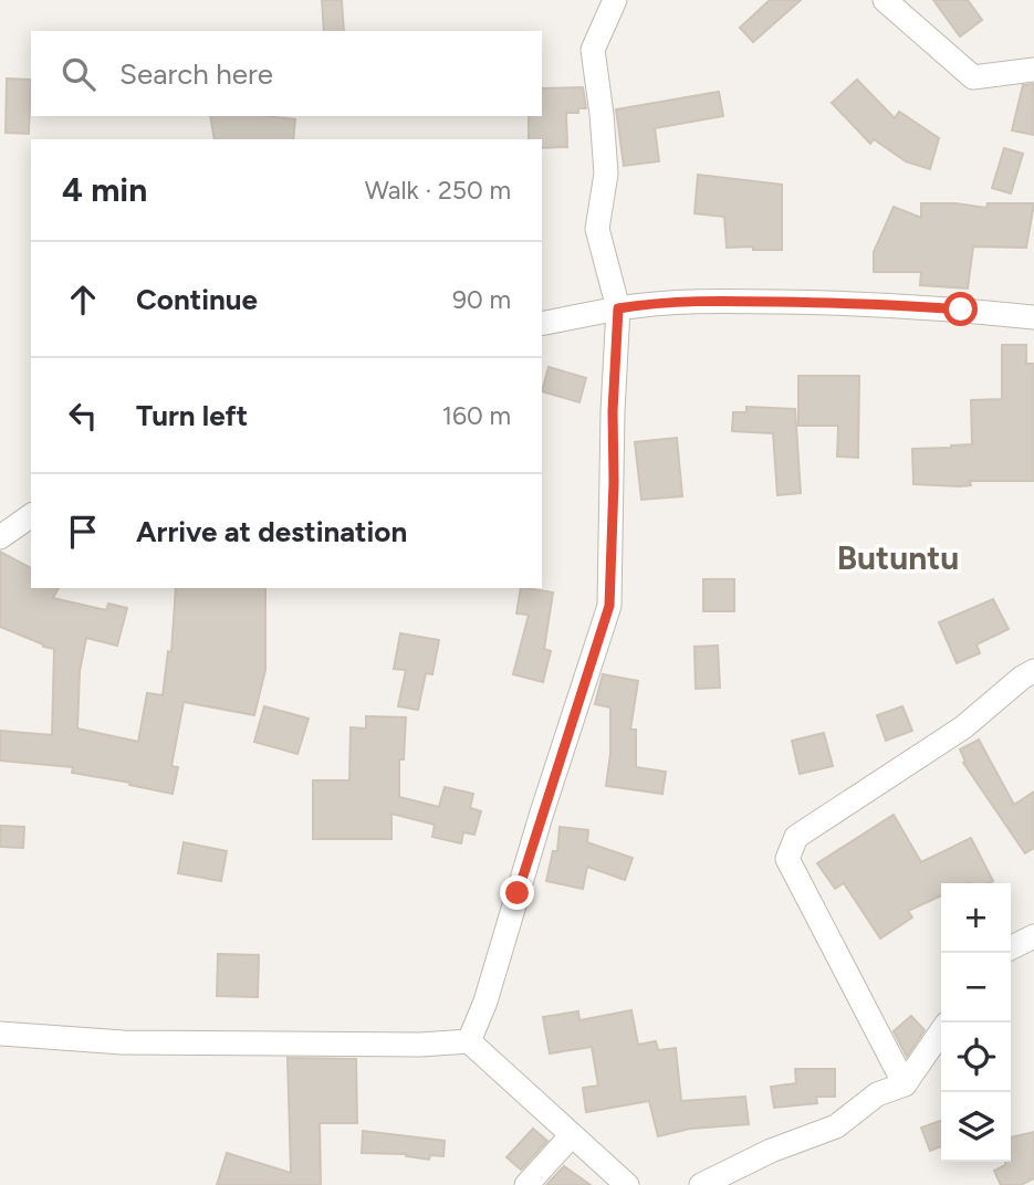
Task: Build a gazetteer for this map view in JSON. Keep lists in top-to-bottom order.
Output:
{
  "districts": ["Butuntu"],
  "page": {
    "search": "Search here",
    "heading": ["4 min", "Walk · 250 m"],
    "list": [
      ["Continue", "90 m"],
      ["Turn left", "160 m"],
      "Arrive at destination"
    ],
    "map_buttons": ["+", "−"]
  }
}
